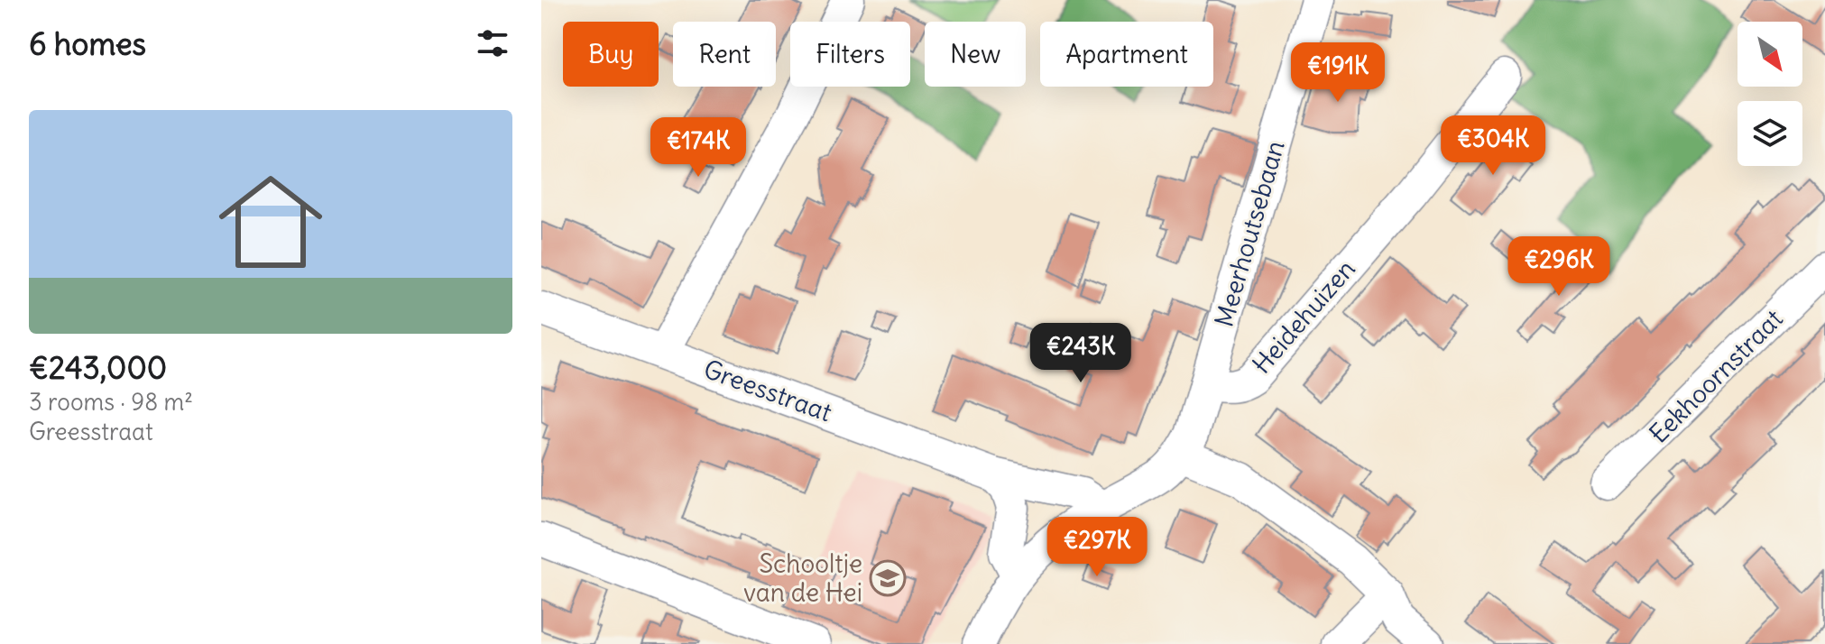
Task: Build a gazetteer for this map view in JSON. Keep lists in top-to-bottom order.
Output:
{
  "streets": {
    "street": [
      "Meerhoutsebaan",
      "Heidehuizen",
      "Eekhoornstraat",
      "Greesstraat"
    ]
  },
  "crossings": [
    ["Meerhoutsebaan", "Heidehuizen"]
  ],
  "places": {
    "school or university": ["Schooltje van de Hei"]
  },
  "north": "bottom right",
  "page": {
    "heading": "6 homes",
    "chip": [
      "Buy",
      "Rent",
      "Filters",
      "New",
      "Apartment"
    ],
    "price": [
      "€191K",
      "€304K",
      "€174K",
      "€296K",
      "€243K",
      "€297K"
    ],
    "list": [
      {
        "name": "€243,000",
        "note": "3 rooms · 98 m² · Greesstraat"
      }
    ]
  }
}
